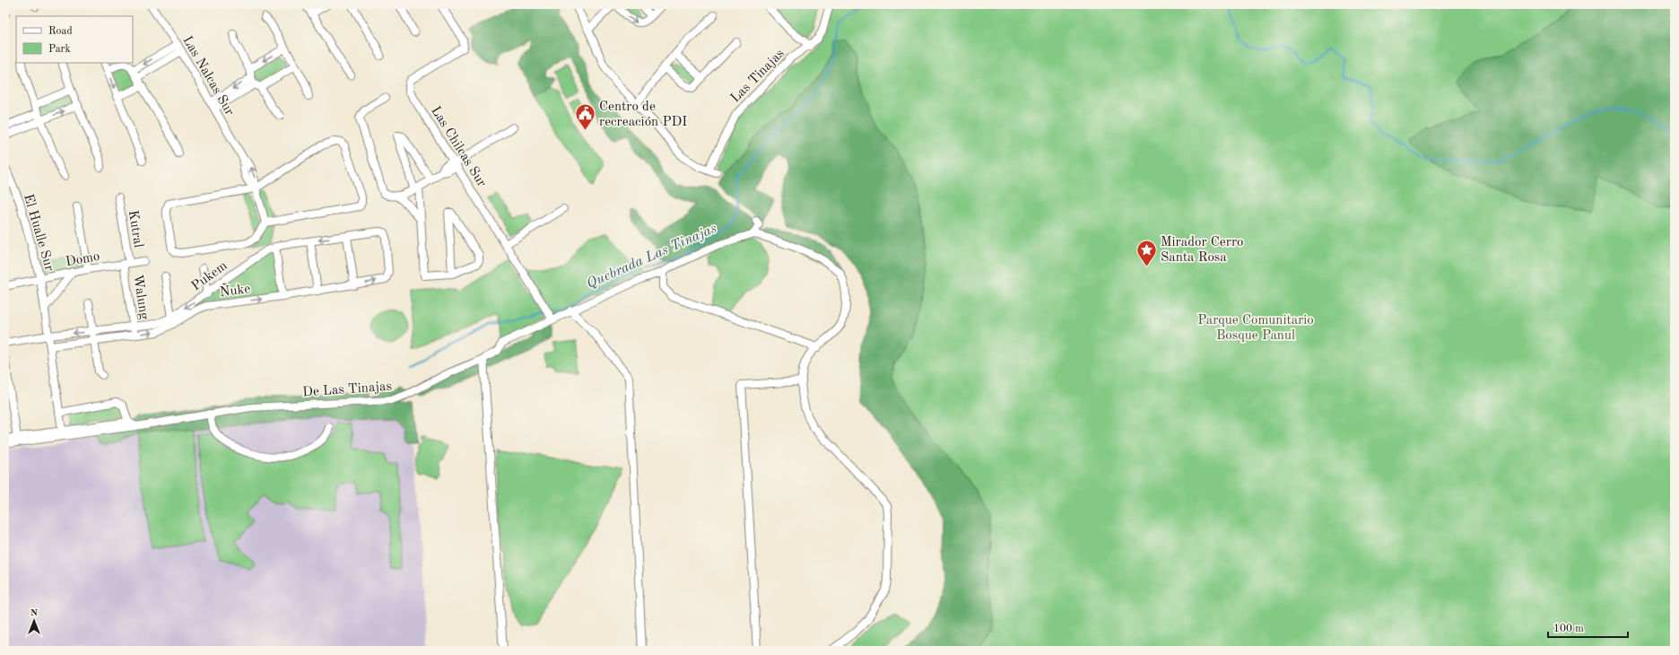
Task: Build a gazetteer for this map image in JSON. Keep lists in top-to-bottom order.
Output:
{
  "streets": {
    "street": [
      "Las Nalcas Sur",
      "Las Tinajas",
      "Las Chilcas Sur",
      "Kutral",
      "El Hualle Sur",
      "Domo",
      "Pukem",
      "Ñuke",
      "Walung",
      "De Las Tinajas"
    ]
  },
  "crossings": [
    ["Las Chilcas Sur", "De Las Tinajas"],
    ["Kutral", "Domo"],
    ["Kutral", "Walung"],
    ["El Hualle Sur", "Domo"],
    ["El Hualle Sur", "Pukem"],
    ["El Hualle Sur", "Ñuke"],
    ["El Hualle Sur", "De Las Tinajas"],
    ["Domo", "Walung"],
    ["Pukem", "Ñuke"],
    ["Pukem", "Walung"],
    ["Ñuke", "Walung"]
  ],
  "one_way": ["Ñuke"],
  "water": ["Quebrada Las Tinajas"],
  "parks": ["Parque Comunitario Bosque Panul"],
  "places": {
    "public building": ["Centro de recreación PDI"],
    "place": ["Mirador Cerro Santa Rosa"]
  },
  "legend": ["Road", "Park"],
  "scale_bar": "100 m",
  "north": "top"
}
